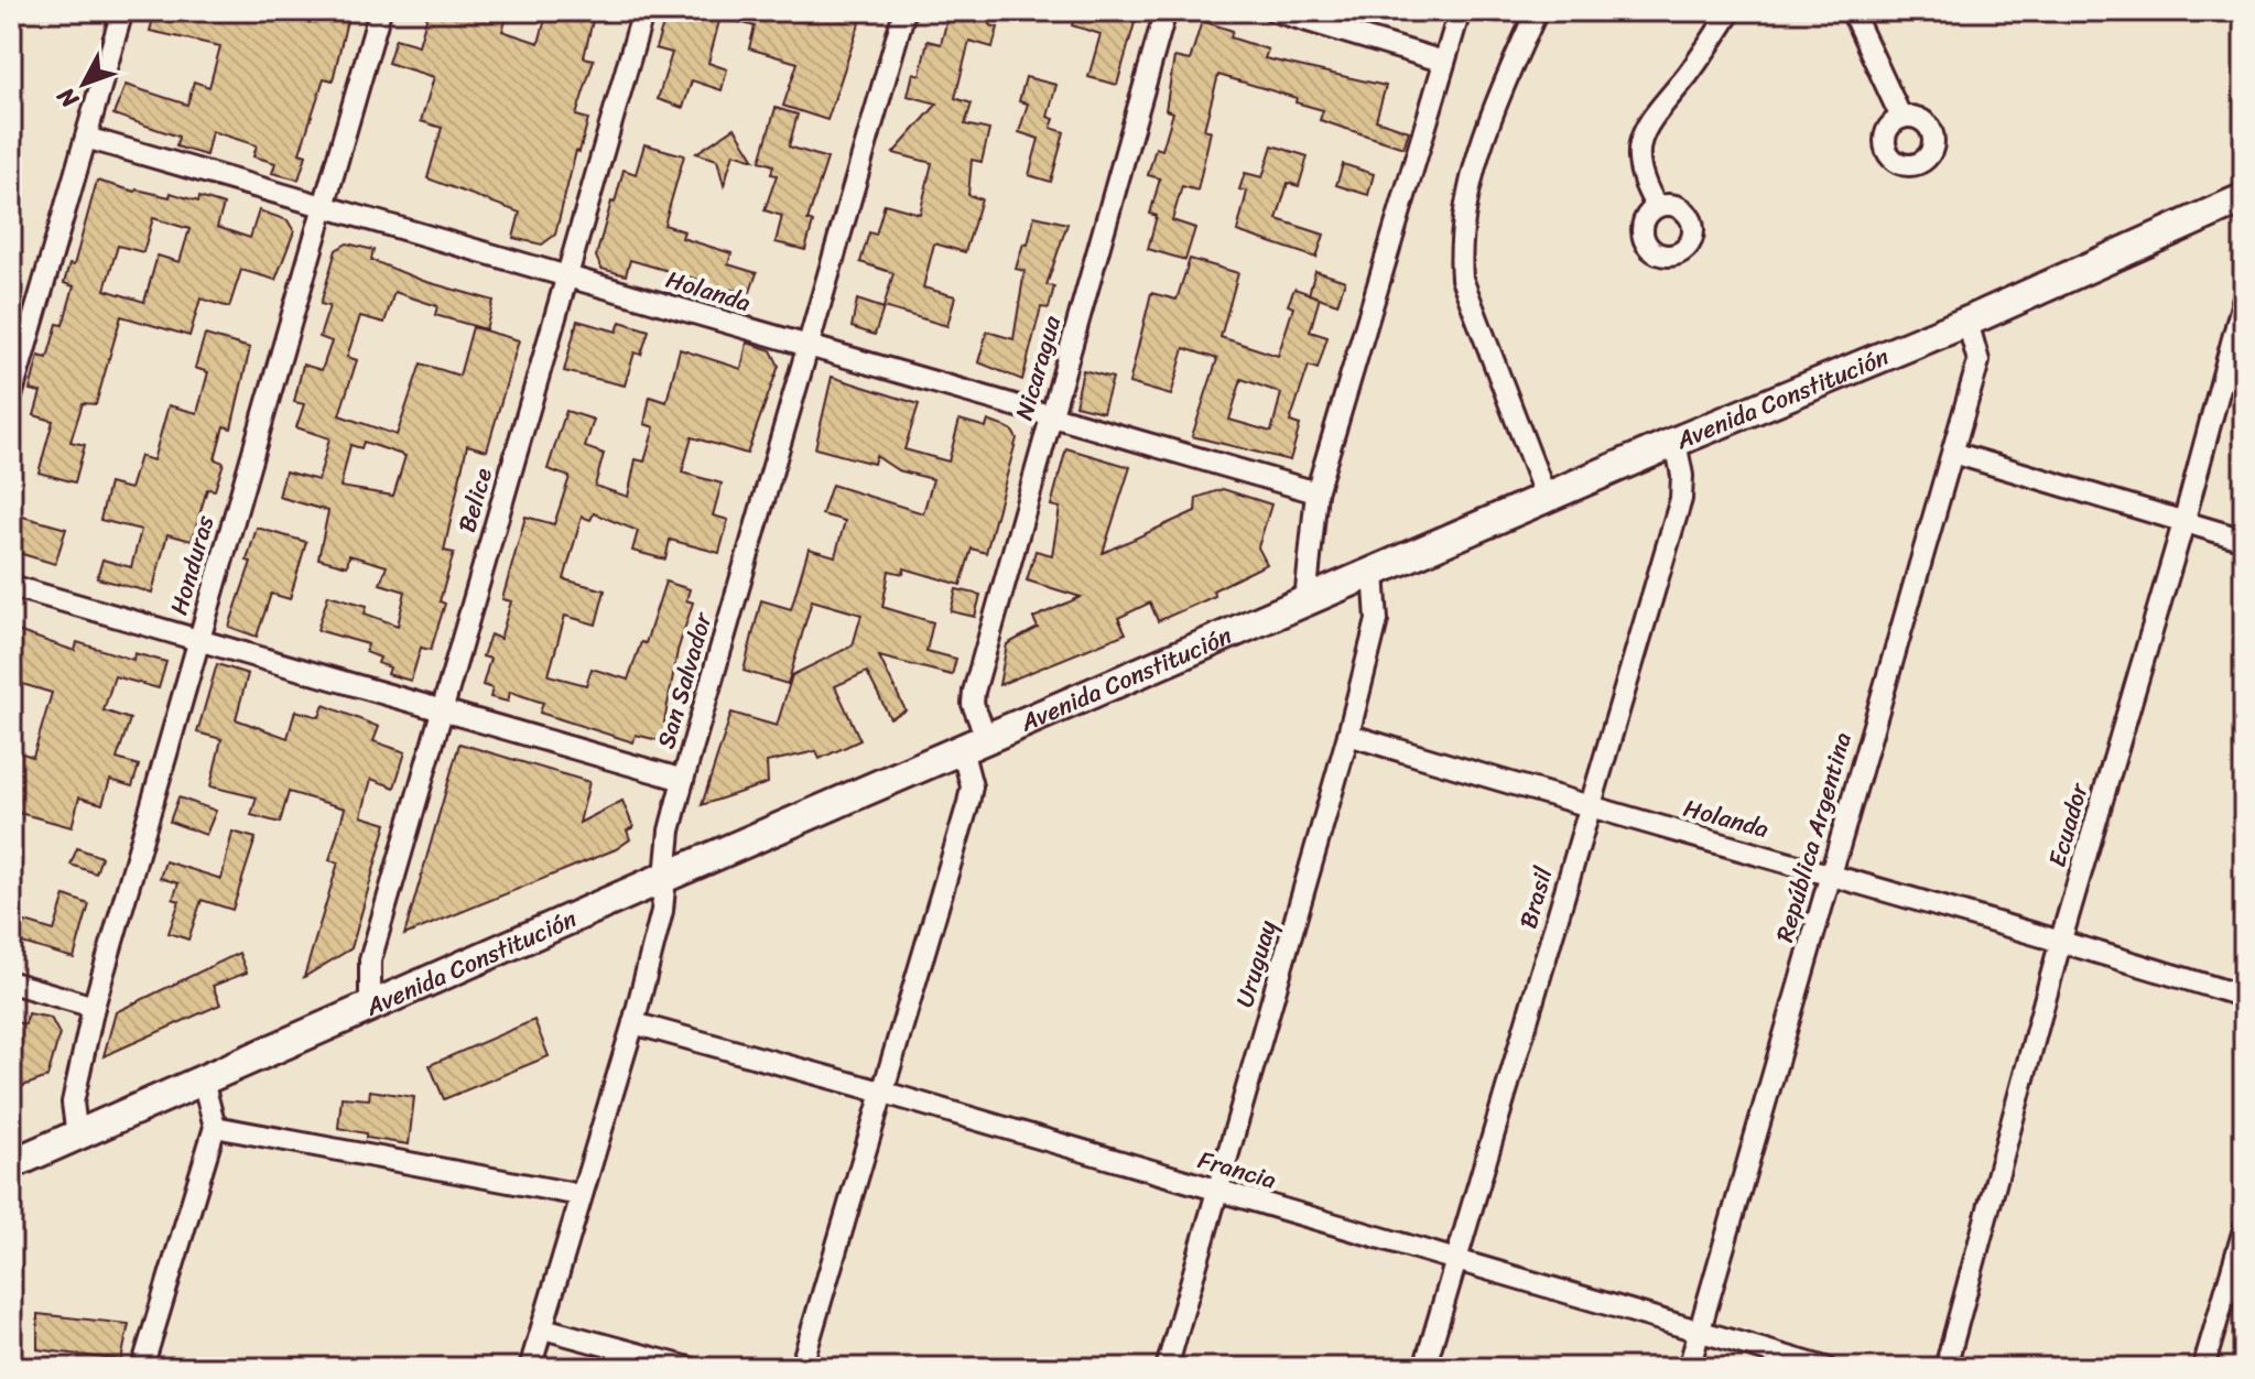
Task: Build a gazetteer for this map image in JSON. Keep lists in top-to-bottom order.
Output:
{
  "streets": {
    "main road": ["Avenida Constitución"],
    "street": [
      "Holanda",
      "Nicaragua",
      "Belice",
      "Honduras",
      "San Salvador",
      "Ecuador",
      "República Argentina",
      "Brasil",
      "Uruguay",
      "Francia"
    ]
  },
  "crossings": [
    ["Holanda", "Nicaragua"],
    ["Holanda", "Belice"],
    ["Holanda", "Honduras"],
    ["Holanda", "San Salvador"],
    ["Holanda", "Ecuador"],
    ["Holanda", "República Argentina"],
    ["Holanda", "Brasil"],
    ["Holanda", "Uruguay"],
    ["Nicaragua", "Avenida Constitución"],
    ["Nicaragua", "Francia"],
    ["Avenida Constitución", "Belice"],
    ["Avenida Constitución", "Honduras"],
    ["Avenida Constitución", "San Salvador"],
    ["Avenida Constitución", "República Argentina"],
    ["Avenida Constitución", "Brasil"],
    ["Avenida Constitución", "Uruguay"],
    ["San Salvador", "Francia"],
    ["República Argentina", "Francia"],
    ["Brasil", "Francia"],
    ["Uruguay", "Francia"]
  ],
  "north": "bottom left"
}
